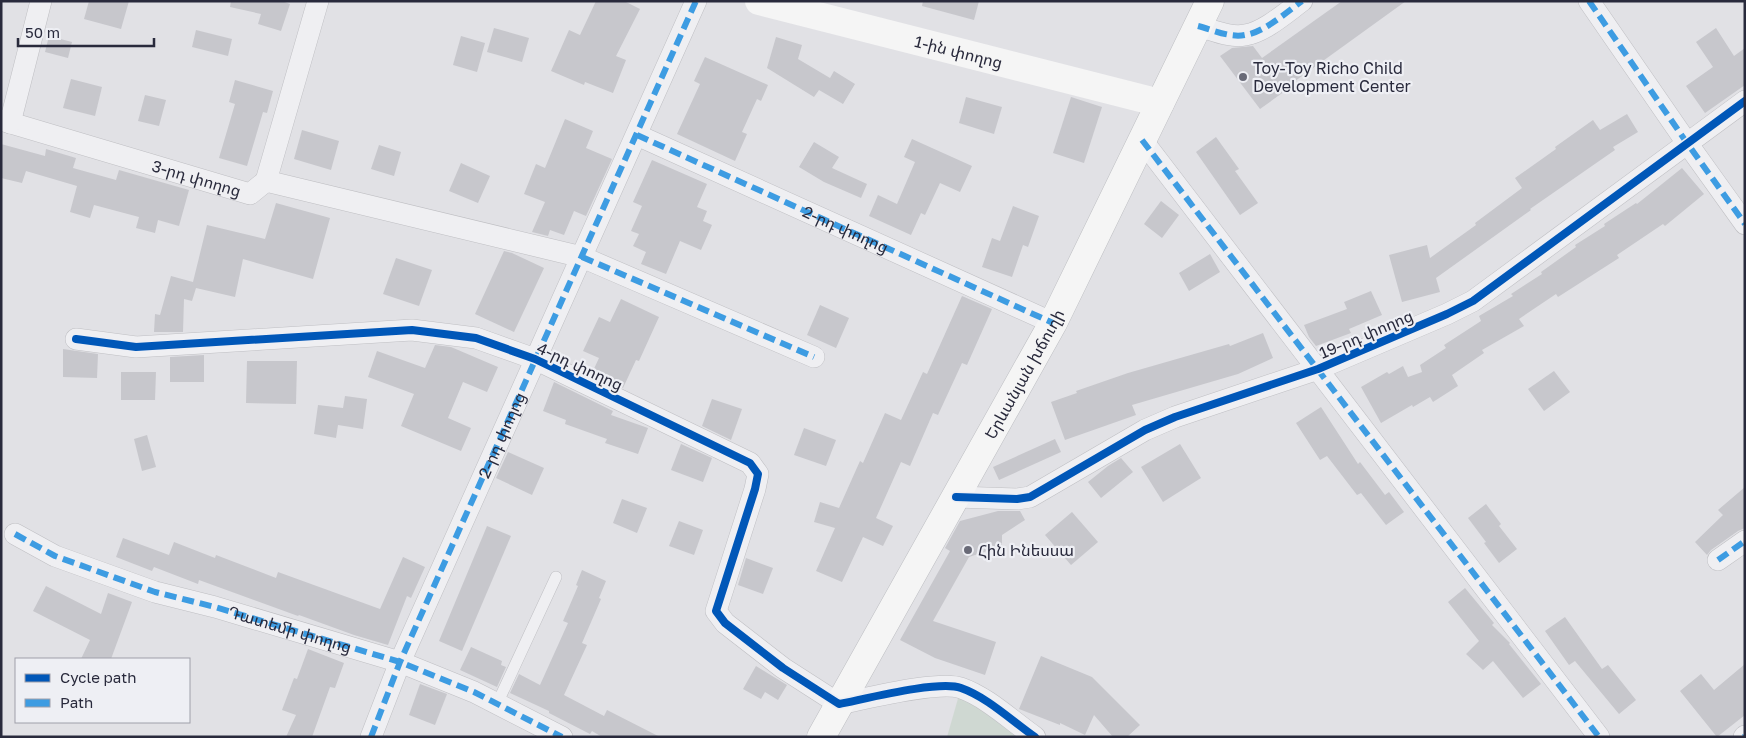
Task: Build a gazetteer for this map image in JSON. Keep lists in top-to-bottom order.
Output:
{
  "streets": {
    "main road": ["1-ին փողոց", "Երևանյան խճուղի"],
    "street": [
      "3-րդ փողոց",
      "2-րդ փողոց",
      "19-րդ փողոց",
      "4-րդ փողոց",
      "Դատեմի փողոց"
    ]
  },
  "crossings": [
    ["1-ին փողոց", "Երևանյան խճուղի"],
    ["2-րդ փողոց", "4-րդ փողոց"],
    ["2-րդ փողոց", "Երևանյան խճուղի"],
    ["2-րդ փողոց", "Դատեմի փողոց"],
    ["19-րդ փողոց", "Երևանյան խճուղի"],
    ["4-րդ փողոց", "Երևանյան խճուղի"]
  ],
  "places": ["Toy-Toy Richo Child Development Center", "Հին Ինեսսա"],
  "legend": ["Cycle path", "Path"],
  "scale_bar": "50 m"
}
